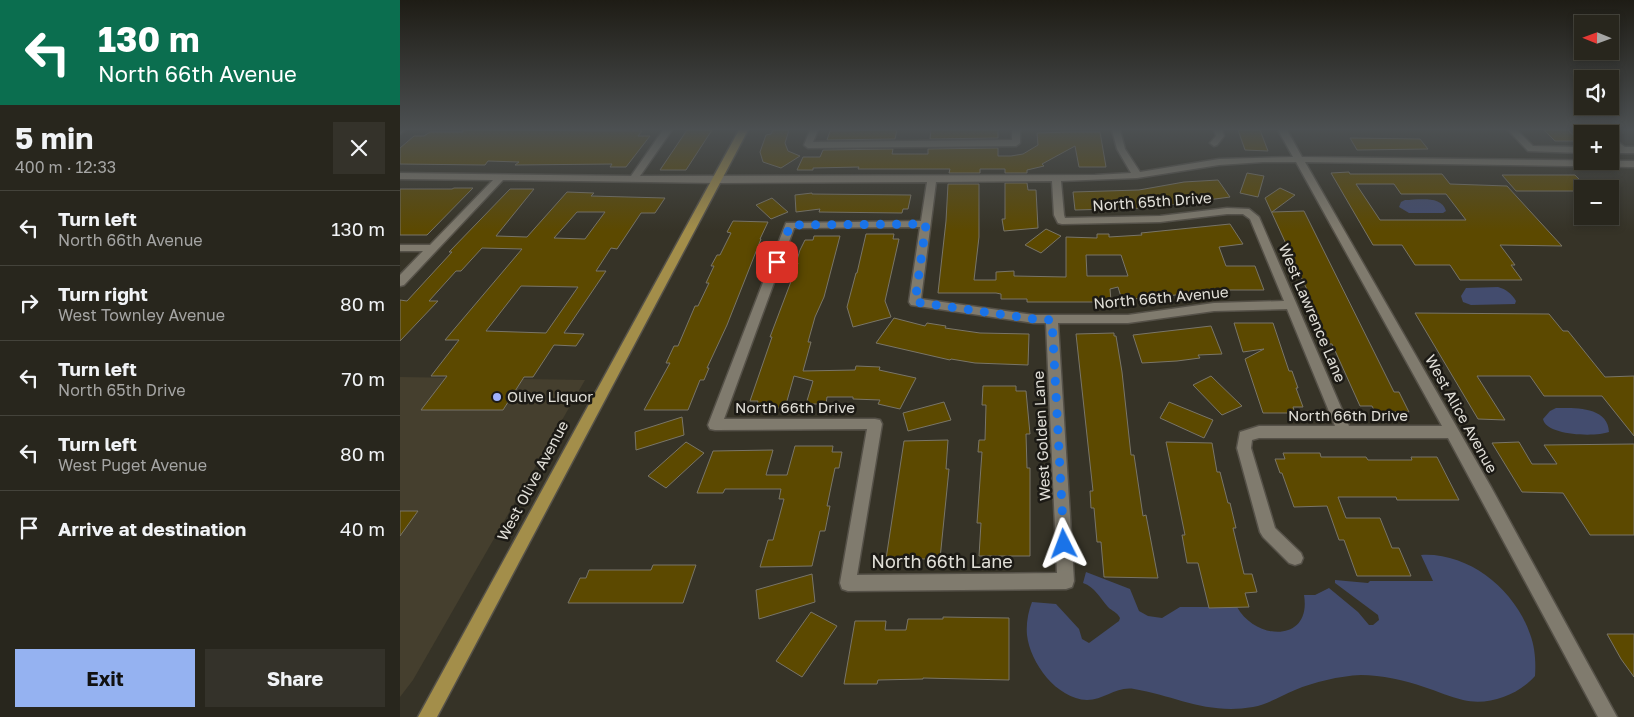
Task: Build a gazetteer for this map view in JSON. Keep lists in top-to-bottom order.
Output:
{
  "streets": {
    "main road": ["West Olive Avenue"],
    "street": [
      "North 65th Drive",
      "North 66th Avenue",
      "West Lawrence Lane",
      "North 66th Drive",
      "West Alice Avenue",
      "West Golden Lane",
      "North 66th Lane"
    ]
  },
  "crossings": [
    ["North 65th Drive", "West Lawrence Lane"],
    ["North 66th Avenue", "West Lawrence Lane"],
    ["North 66th Avenue", "North 66th Drive"],
    ["North 66th Avenue", "West Golden Lane"],
    ["West Lawrence Lane", "North 66th Drive"],
    ["North 66th Drive", "West Alice Avenue"],
    ["North 66th Drive", "North 66th Lane"],
    ["West Golden Lane", "North 66th Lane"]
  ],
  "places": ["Olive Liquor"],
  "north": "left",
  "page": {
    "turn": ["130 m", "North 66th Avenue"],
    "map_buttons": ["+", "−"],
    "heading": ["5 min", "400 m · 12:33"],
    "list": [
      {
        "name": "Turn left",
        "note": "North 66th Avenue",
        "value": "130 m"
      },
      {
        "name": "Turn right",
        "note": "West Townley Avenue",
        "value": "80 m"
      },
      {
        "name": "Turn left",
        "note": "North 65th Drive",
        "value": "70 m"
      },
      {
        "name": "Turn left",
        "note": "West Puget Avenue",
        "value": "80 m"
      },
      {
        "name": "Arrive at destination",
        "value": "40 m"
      }
    ],
    "buttons": ["Exit", "Share"]
  }
}
